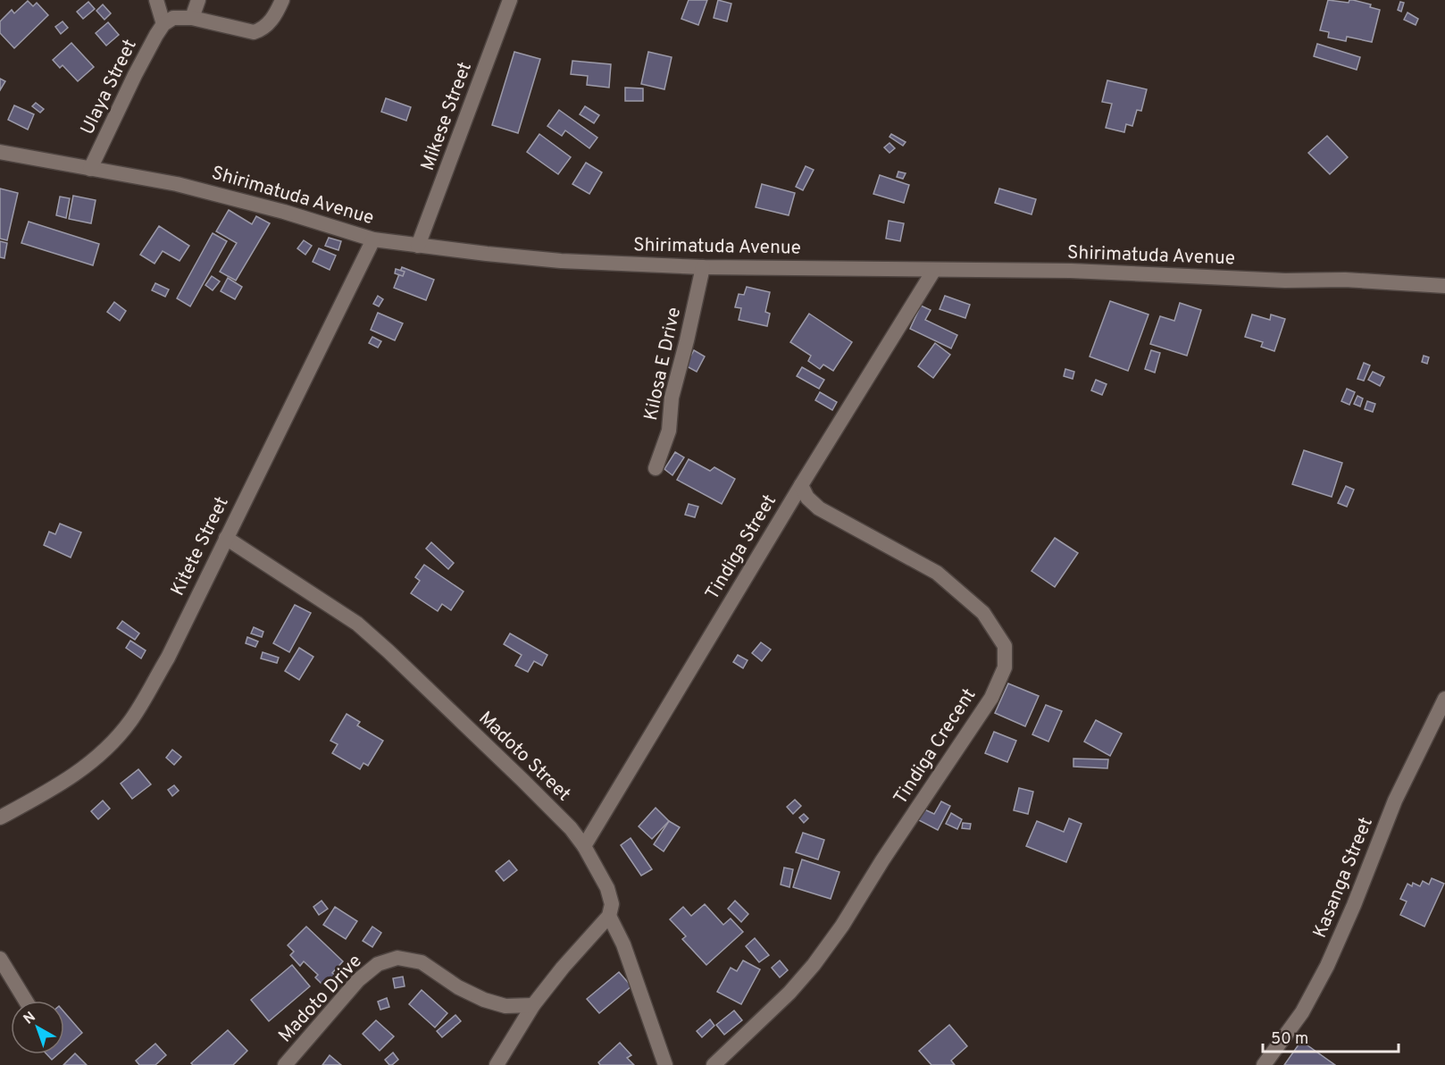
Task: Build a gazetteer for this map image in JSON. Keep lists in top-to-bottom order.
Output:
{
  "streets": {
    "street": [
      "Ulaya Street",
      "Mikese Street",
      "Shirimatuda Avenue",
      "Kilosa E Drive",
      "Kitete Street",
      "Tindiga Street",
      "Tindiga Crecent",
      "Madoto Street",
      "Kasanga Street",
      "Madoto Drive"
    ]
  },
  "crossings": [
    ["Ulaya Street", "Shirimatuda Avenue"],
    ["Mikese Street", "Shirimatuda Avenue"],
    ["Shirimatuda Avenue", "Kilosa E Drive"],
    ["Shirimatuda Avenue", "Kitete Street"],
    ["Shirimatuda Avenue", "Tindiga Street"],
    ["Kitete Street", "Madoto Street"],
    ["Tindiga Street", "Tindiga Crecent"],
    ["Tindiga Street", "Madoto Street"]
  ],
  "scale_bar": "50 m",
  "north": "top left"
}
